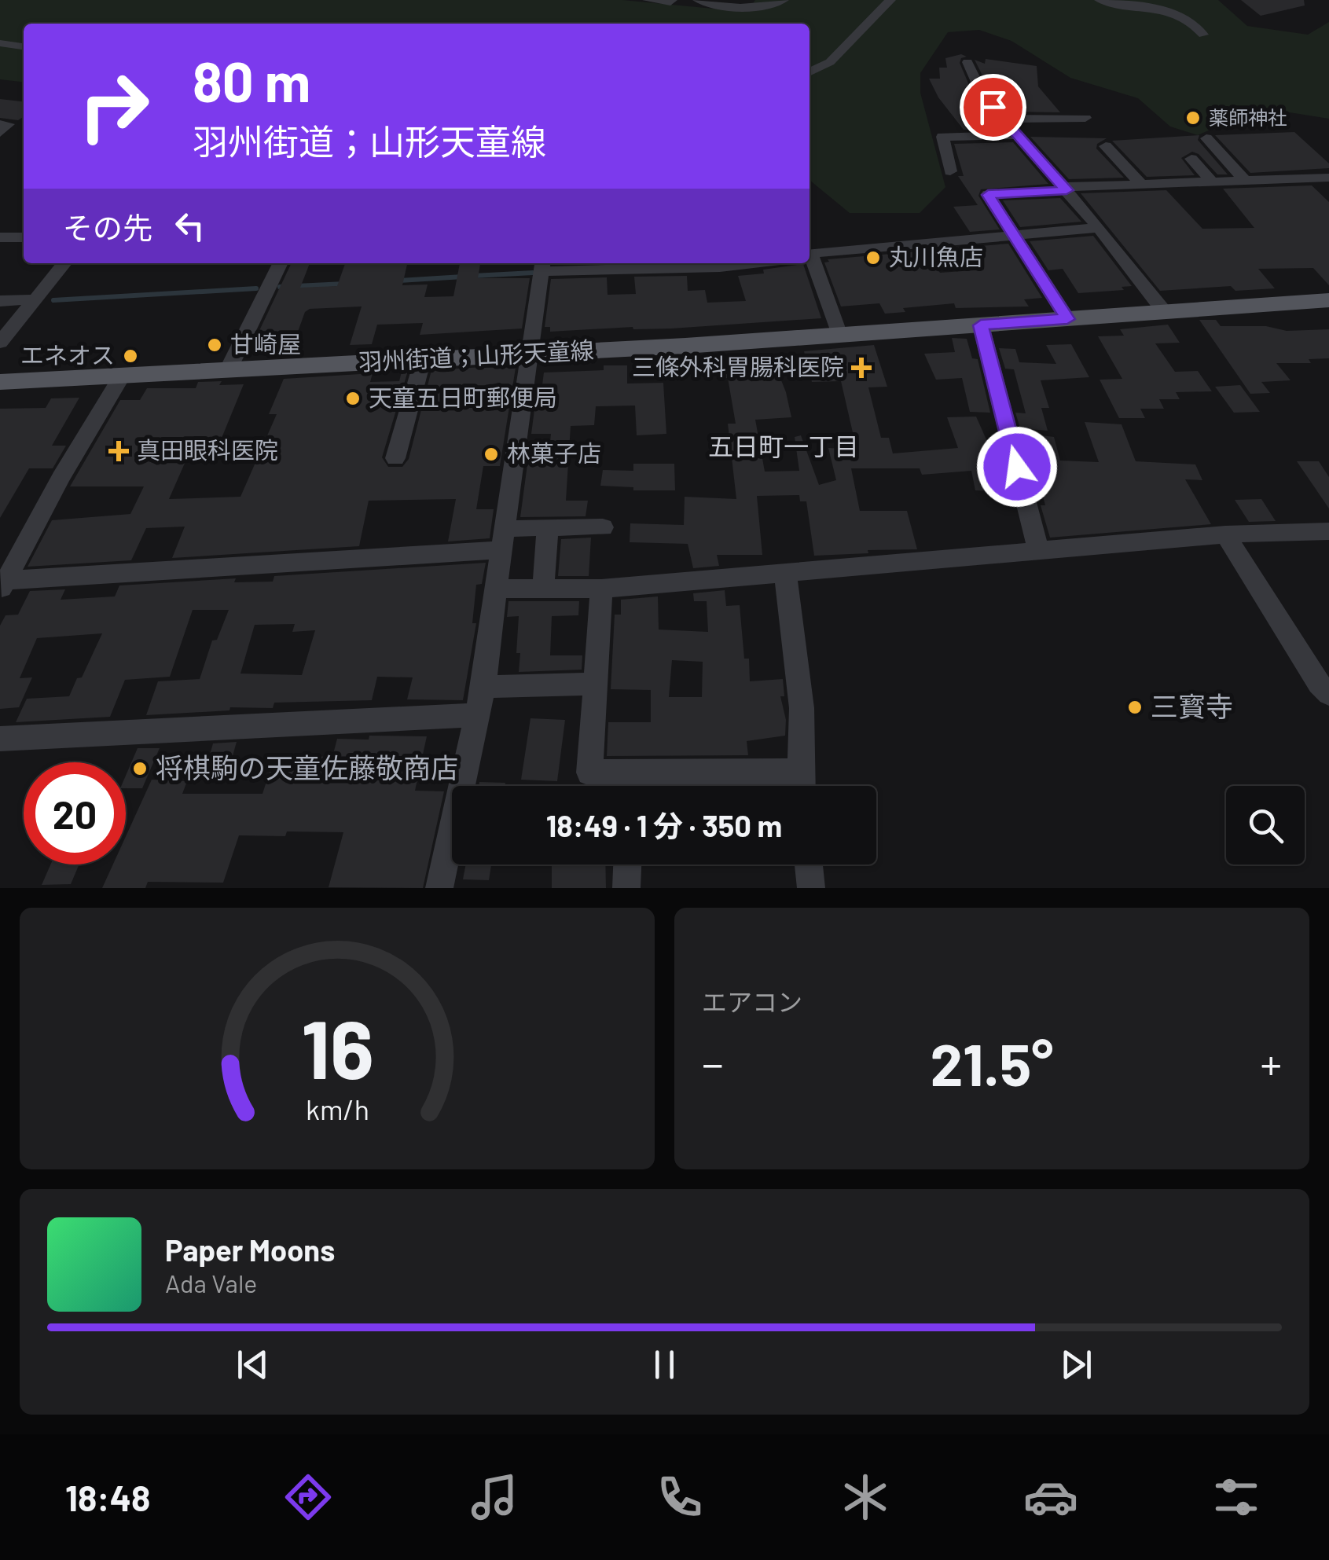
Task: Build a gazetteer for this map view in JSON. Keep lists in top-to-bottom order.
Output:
{
  "streets": {
    "main road": ["羽州街道；山形天童線"]
  },
  "districts": ["五日町一丁目"],
  "places": {
    "other": [
      "薬師神社",
      "丸川魚店",
      "甘崎屋",
      "エネオス",
      "天童五日町郵便局",
      "林菓子店",
      "三寳寺",
      "将棋駒の天童佐藤敬商店"
    ],
    "health": ["三條外科胃腸科医院", "真田眼科医院"]
  },
  "page": {
    "turn": ["80 m", "羽州街道；山形天童線"],
    "then": "その先",
    "limit": "20",
    "trip": "18:49 · 1 分 · 350 m",
    "tile": "エアコン",
    "heat": ["−", "21.5°", "+"],
    "song": ["Paper Moons", "Ada Vale"],
    "tabs": "18:48",
    "gauge": ["16", "km/h"]
  }
}
